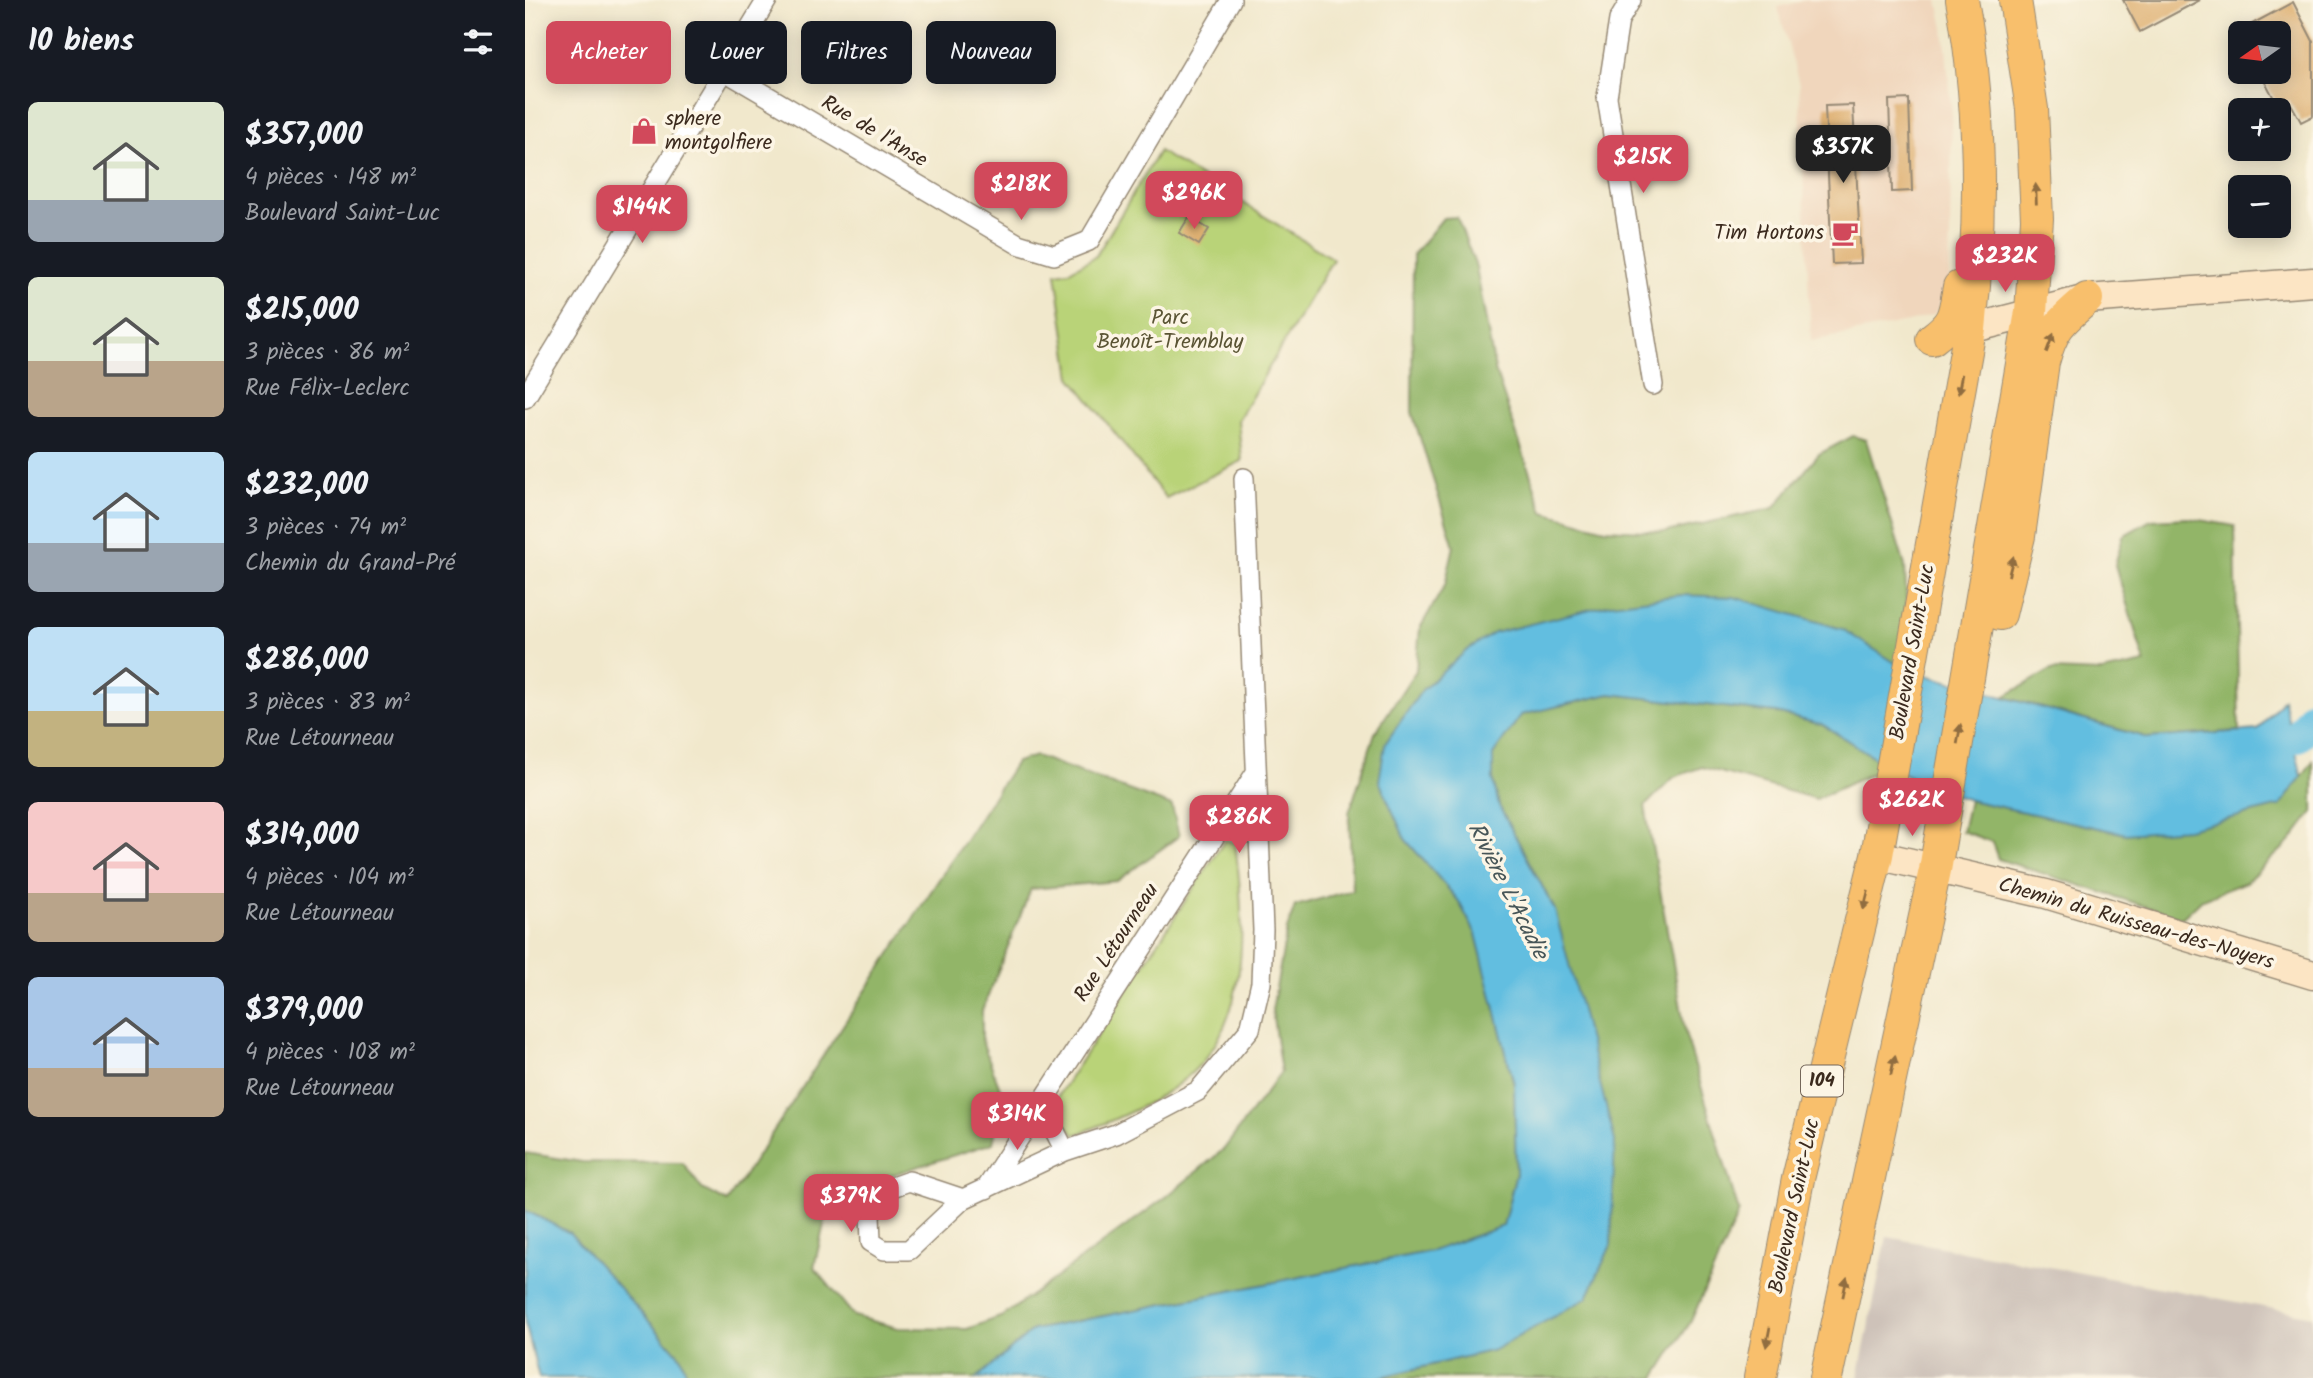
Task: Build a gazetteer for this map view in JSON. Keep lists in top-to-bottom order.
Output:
{
  "streets": {
    "main road": ["Boulevard Saint-Luc", "104"],
    "street": ["Rue de l'Anse", "Chemin du Ruisseau-des-Noyers", "Rue Létourneau"]
  },
  "crossings": [
    ["Boulevard Saint-Luc", "Chemin du Ruisseau-des-Noyers"]
  ],
  "water": ["Rivière L'Acadie"],
  "parks": ["Parc Benoît-Tremblay"],
  "places": {
    "shop": ["sphere montgolfiere"],
    "cafe": ["Tim Hortons"]
  },
  "north": "left",
  "page": {
    "heading": "10 biens",
    "map_buttons": ["+", "−"],
    "chip": [
      "Acheter",
      "Louer",
      "Filtres",
      "Nouveau"
    ],
    "list": [
      {
        "name": "$357,000",
        "note": "4 pièces · 148 m² · Boulevard Saint-Luc"
      },
      {
        "name": "$215,000",
        "note": "3 pièces · 86 m² · Rue Félix-Leclerc"
      },
      {
        "name": "$232,000",
        "note": "3 pièces · 74 m² · Chemin du Grand-Pré"
      },
      {
        "name": "$286,000",
        "note": "3 pièces · 83 m² · Rue Létourneau"
      },
      {
        "name": "$314,000",
        "note": "4 pièces · 104 m² · Rue Létourneau"
      },
      {
        "name": "$379,000",
        "note": "4 pièces · 108 m² · Rue Létourneau"
      }
    ],
    "price": [
      "$357K",
      "$215K",
      "$218K",
      "$296K",
      "$144K",
      "$232K",
      "$262K",
      "$286K",
      "$314K",
      "$379K"
    ]
  }
}
